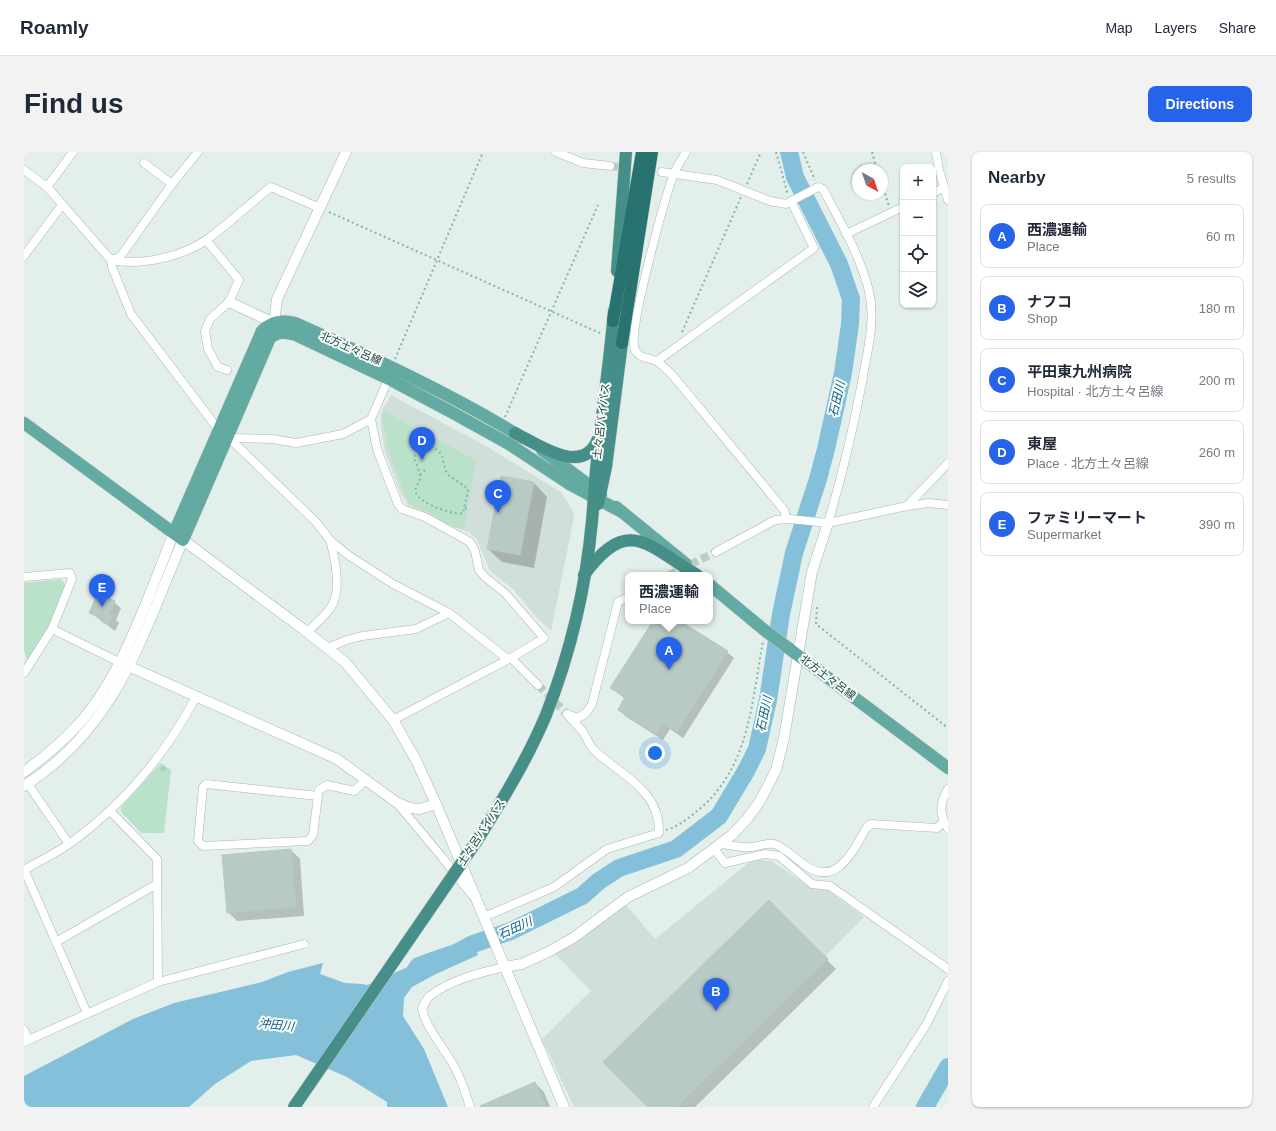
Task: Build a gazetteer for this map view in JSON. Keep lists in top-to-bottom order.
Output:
{
  "streets": {
    "highway": ["土々呂バイパス"],
    "main road": ["北方土々呂線"]
  },
  "crossings": [
    ["北方土々呂線", "土々呂バイパス"]
  ],
  "water": ["石田川", "沖田川"],
  "north": "bottom right",
  "page": {
    "header": "Roamly",
    "nav": ["Map", "Layers", "Share"],
    "buttons": "Directions",
    "title": "Find us",
    "heading": ["Nearby", "5 results"],
    "map_buttons": ["+", "−"],
    "list": [
      {
        "mark": "A",
        "name": "西濃運輸",
        "note": "Place",
        "value": "60 m"
      },
      {
        "mark": "B",
        "name": "ナフコ",
        "note": "Shop",
        "value": "180 m"
      },
      {
        "mark": "C",
        "name": "平田東九州病院",
        "note": "Hospital · 北方土々呂線",
        "value": "200 m"
      },
      {
        "mark": "D",
        "name": "東屋",
        "note": "Place · 北方土々呂線",
        "value": "260 m"
      },
      {
        "mark": "E",
        "name": "ファミリーマート",
        "note": "Supermarket",
        "value": "390 m"
      }
    ],
    "pins": [
      "D",
      "C",
      "E",
      "A",
      "B"
    ],
    "popup": ["西濃運輸", "Place"]
  }
}
